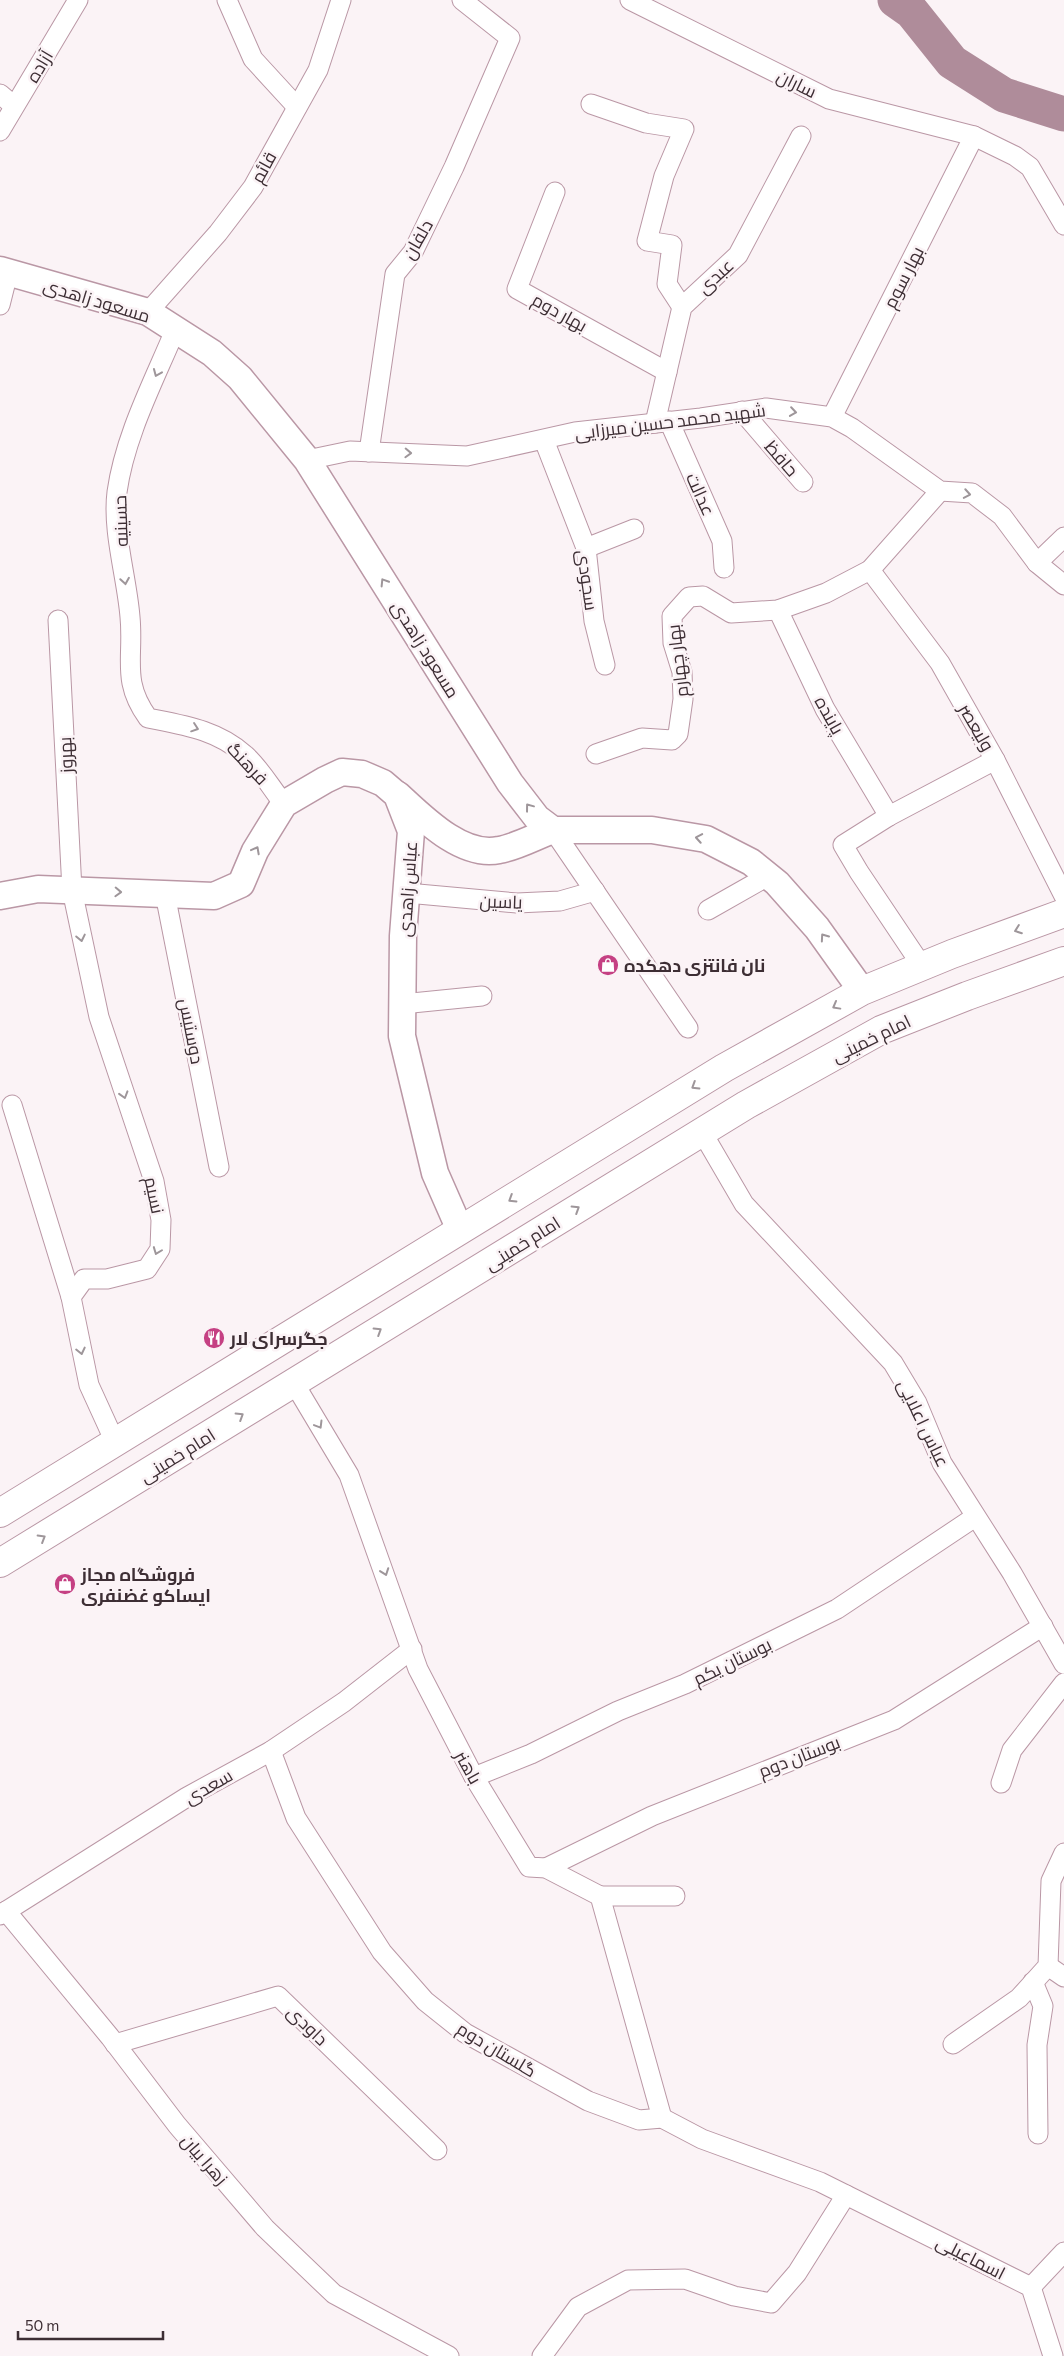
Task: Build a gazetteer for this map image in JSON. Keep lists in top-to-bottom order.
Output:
{
  "streets": {
    "highway": ["امام خمینی"],
    "street": [
      "آزاده",
      "ساران",
      "قائم",
      "دلفان",
      "عبدی",
      "بهار سوم",
      "مسعود زاهدی",
      "بهار دوم",
      "شهید محمد حسین میرزایی",
      "حافظ",
      "عدالت",
      "حسینیه",
      "سجودی",
      "بهار چهارم",
      "پاینده",
      "ولیعصر",
      "بهروز",
      "فرهنگ",
      "عباس زاهدی",
      "یاسین",
      "دوستیس",
      "نسیم",
      "عباس اعلایی",
      "بوستان یکم",
      "بوستان دوم",
      "باهنر",
      "سعدی",
      "داودی",
      "گلستان دوم",
      "زهرا بیان",
      "اسماعیلی"
    ]
  },
  "crossings": [
    ["ساران", "بهار سوم"],
    ["قائم", "مسعود زاهدی"],
    ["دلفان", "شهید محمد حسین میرزایی"],
    ["عبدی", "بهار دوم"],
    ["عبدی", "شهید محمد حسین میرزایی"],
    ["عبدی", "عدالت"],
    ["بهار سوم", "شهید محمد حسین میرزایی"],
    ["مسعود زاهدی", "شهید محمد حسین میرزایی"],
    ["مسعود زاهدی", "حسینیه"],
    ["شهید محمد حسین میرزایی", "حافظ"],
    ["شهید محمد حسین میرزایی", "عدالت"],
    ["شهید محمد حسین میرزایی", "سجودی"],
    ["شهید محمد حسین میرزایی", "بهار چهارم"],
    ["حسینیه", "فرهنگ"],
    ["بهار چهارم", "پاینده"],
    ["بهار چهارم", "ولیعصر"],
    ["بهروز", "نسیم"],
    ["عباس زاهدی", "یاسین"],
    ["امام خمینی", "عباس اعلایی"],
    ["امام خمینی", "باهنر"],
    ["عباس اعلایی", "بوستان یکم"],
    ["عباس اعلایی", "بوستان دوم"],
    ["بوستان یکم", "باهنر"],
    ["بوستان دوم", "باهنر"],
    ["باهنر", "سعدی"],
    ["سعدی", "گلستان دوم"],
    ["سعدی", "زهرا بیان"],
    ["داودی", "زهرا بیان"]
  ],
  "one_way": [
    "مسعود زاهدی",
    "شهید محمد حسین میرزایی",
    "حسینیه",
    "فرهنگ",
    "باهنر"
  ],
  "places": {
    "shop": ["نان فانتزی دهکده", "فروشگاه مجاز ایساکو غضنفری"],
    "restaurant": ["جگرسرای لار"]
  },
  "scale_bar": "50 m"
}
